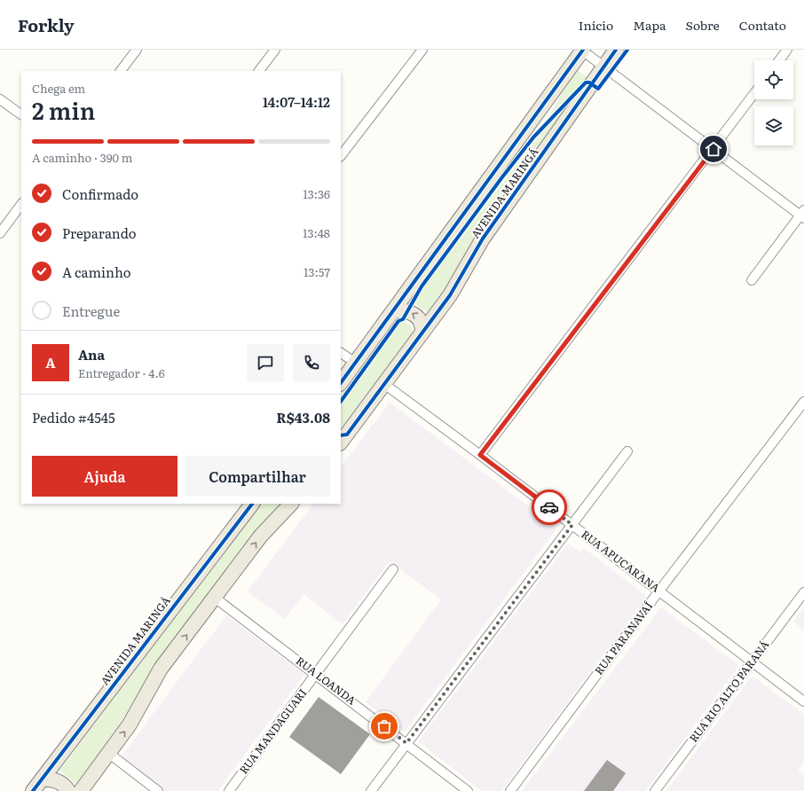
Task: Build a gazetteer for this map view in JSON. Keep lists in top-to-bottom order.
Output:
{
  "streets": {
    "main road": ["AVENIDA MARINGÁ"],
    "street": [
      "RUA APUCARANA",
      "RUA PARANAVAÍ",
      "RUA LOANDA",
      "RUA RIO ALTO PARANÁ",
      "RUA MANDAGUARI"
    ]
  },
  "crossings": [
    ["AVENIDA MARINGÁ", "RUA APUCARANA"],
    ["RUA APUCARANA", "RUA PARANAVAÍ"],
    ["RUA APUCARANA", "RUA RIO ALTO PARANÁ"],
    ["RUA LOANDA", "RUA MANDAGUARI"]
  ],
  "page": {
    "header": "Forkly",
    "nav": [
      "Início",
      "Mapa",
      "Sobre",
      "Contato"
    ],
    "heading": ["2 min", "Chega em", "14:07–14:12"],
    "panel": [
      "Ana",
      "Entregador · 4.6",
      "Pedido #4545",
      "R$43.08"
    ],
    "bar": "A caminho · 390 m",
    "list": [
      ["Confirmado", "13:36"],
      ["Preparando", "13:48"],
      ["A caminho", "13:57"],
      "Entregue"
    ],
    "round": "A",
    "buttons": ["Ajuda", "Compartilhar"]
  }
}
